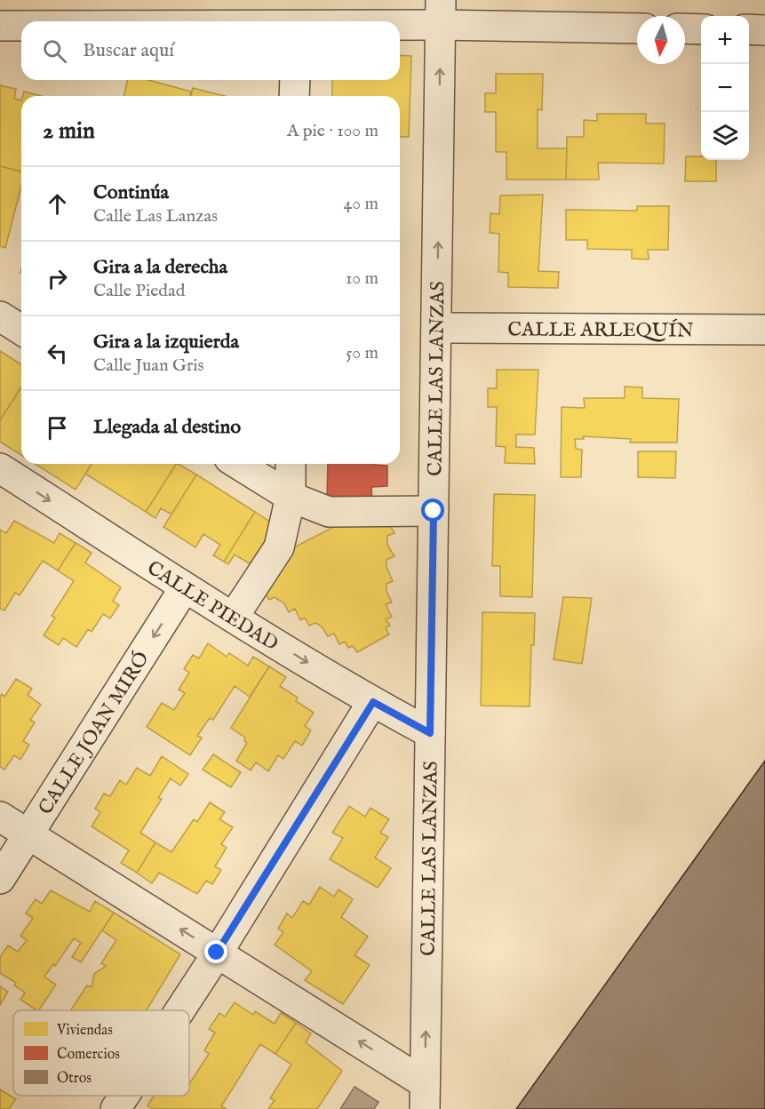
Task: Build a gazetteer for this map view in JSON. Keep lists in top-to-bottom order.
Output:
{
  "streets": {
    "street": [
      "CALLE ARLEQUÍN",
      "CALLE LAS LANZAS",
      "CALLE PIEDAD",
      "CALLE JOAN MIRÓ"
    ]
  },
  "crossings": [
    ["CALLE ARLEQUÍN", "CALLE LAS LANZAS"],
    ["CALLE LAS LANZAS", "CALLE PIEDAD"],
    ["CALLE PIEDAD", "CALLE JOAN MIRÓ"]
  ],
  "one_way": ["CALLE LAS LANZAS", "CALLE PIEDAD"],
  "legend": ["Viviendas", "Comercios", "Otros"],
  "north": "bottom",
  "page": {
    "map_buttons": ["+", "−"],
    "search": "Buscar aquí",
    "heading": ["2 min", "A pie · 100 m"],
    "list": [
      ["Continúa", "Calle Las Lanzas", "40 m"],
      ["Gira a la derecha", "Calle Piedad", "10 m"],
      ["Gira a la izquierda", "Calle Juan Gris", "50 m"],
      "Llegada al destino"
    ]
  }
}
